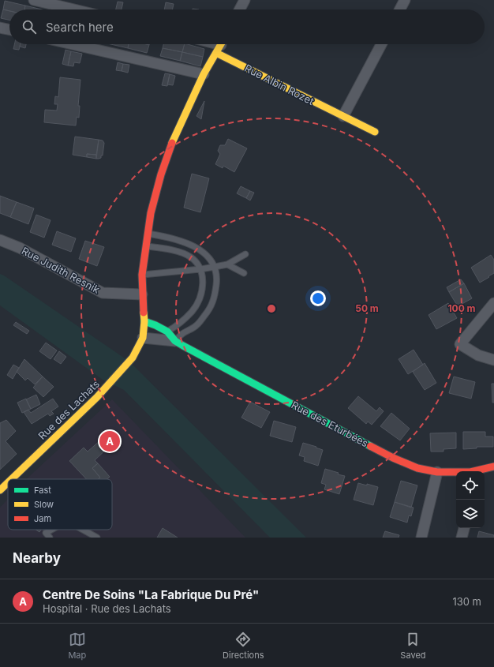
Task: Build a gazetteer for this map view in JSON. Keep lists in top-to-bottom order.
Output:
{
  "streets": {
    "street": [
      "Rue Albin Rozet",
      "Rue Judith Resnik",
      "Rue des Lachats",
      "Rue des Eturbées"
    ]
  },
  "crossings": [
    ["Rue des Lachats", "Rue des Eturbées"]
  ],
  "legend": ["Fast", "Slow", "Jam"],
  "page": {
    "search": "Search here",
    "pins": "A",
    "heading": "Nearby",
    "list": [
      {
        "mark": "A",
        "name": "Centre De Soins \"La Fabrique Du Pré\"",
        "note": "Hospital · Rue des Lachats",
        "value": "130 m"
      }
    ],
    "nav": ["Map", "Directions", "Saved"]
  },
  "rings": ["50 m", "100 m"]
}
